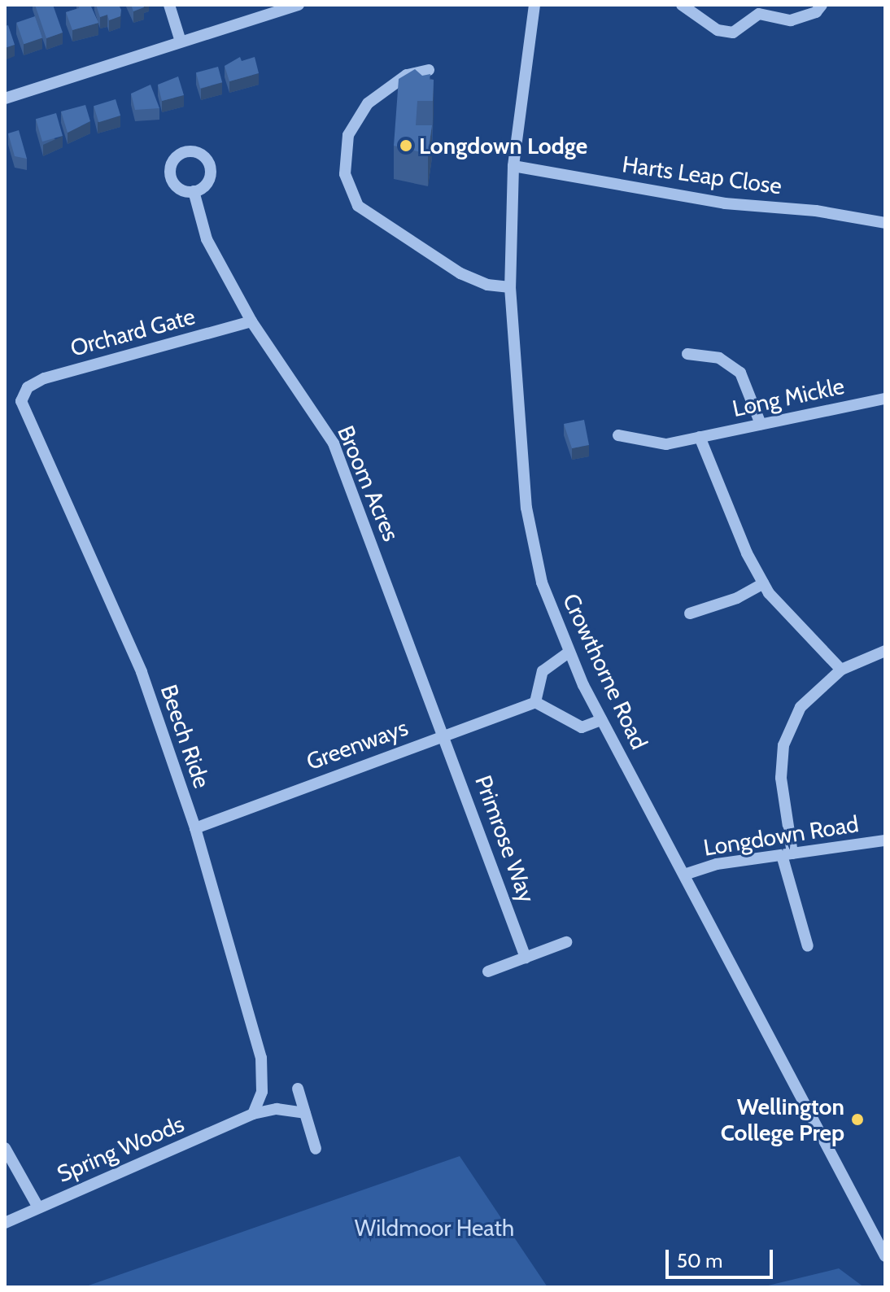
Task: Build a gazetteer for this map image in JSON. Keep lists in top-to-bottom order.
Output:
{
  "streets": {
    "street": [
      "Harts Leap Close",
      "Orchard Gate",
      "Long Mickle",
      "Broom Acres",
      "Crowthorne Road",
      "Beech Ride",
      "Greenways",
      "Longdown Road",
      "Primrose Way",
      "Spring Woods"
    ]
  },
  "crossings": [
    ["Harts Leap Close", "Crowthorne Road"],
    ["Orchard Gate", "Broom Acres"],
    ["Orchard Gate", "Beech Ride"],
    ["Broom Acres", "Greenways"],
    ["Broom Acres", "Primrose Way"],
    ["Crowthorne Road", "Longdown Road"],
    ["Beech Ride", "Greenways"],
    ["Beech Ride", "Spring Woods"],
    ["Greenways", "Primrose Way"]
  ],
  "parks": ["Wildmoor Heath"],
  "places": ["Longdown Lodge", "Wellington College Prep"],
  "scale_bar": "50 m"
}
